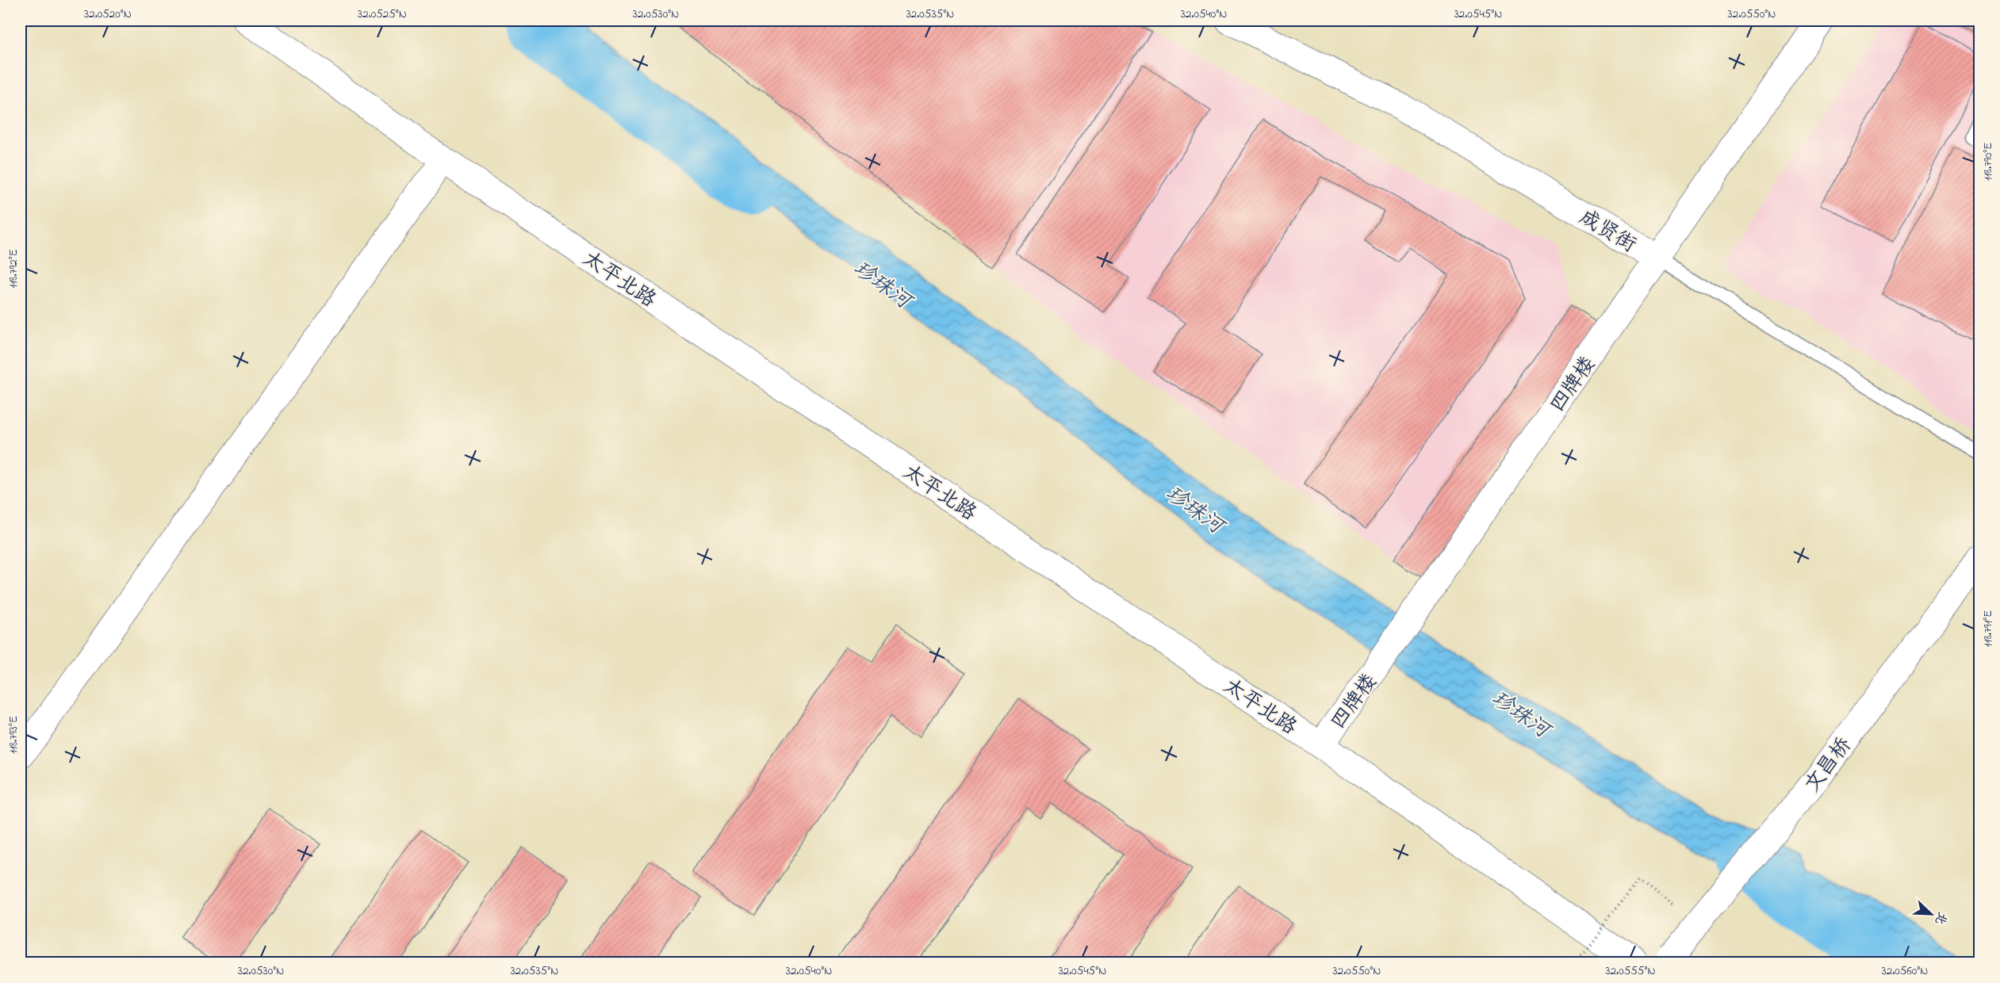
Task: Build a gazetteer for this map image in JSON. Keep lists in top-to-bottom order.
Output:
{
  "streets": {
    "street": [
      "成贤街",
      "太平北路",
      "四牌楼",
      "文昌桥"
    ]
  },
  "crossings": [
    ["成贤街", "四牌楼"],
    ["太平北路", "四牌楼"]
  ],
  "water": ["珍珠河"],
  "north": "bottom right",
  "coordinates": [
    "32.0520°N",
    "32.0525°N",
    "32.0530°N",
    "32.0535°N",
    "32.0540°N",
    "32.0545°N",
    "32.0550°N",
    "118.790°E",
    "118.792°E",
    "118.791°E",
    "118.793°E",
    "32.0555°N",
    "32.0560°N"
  ]
}
